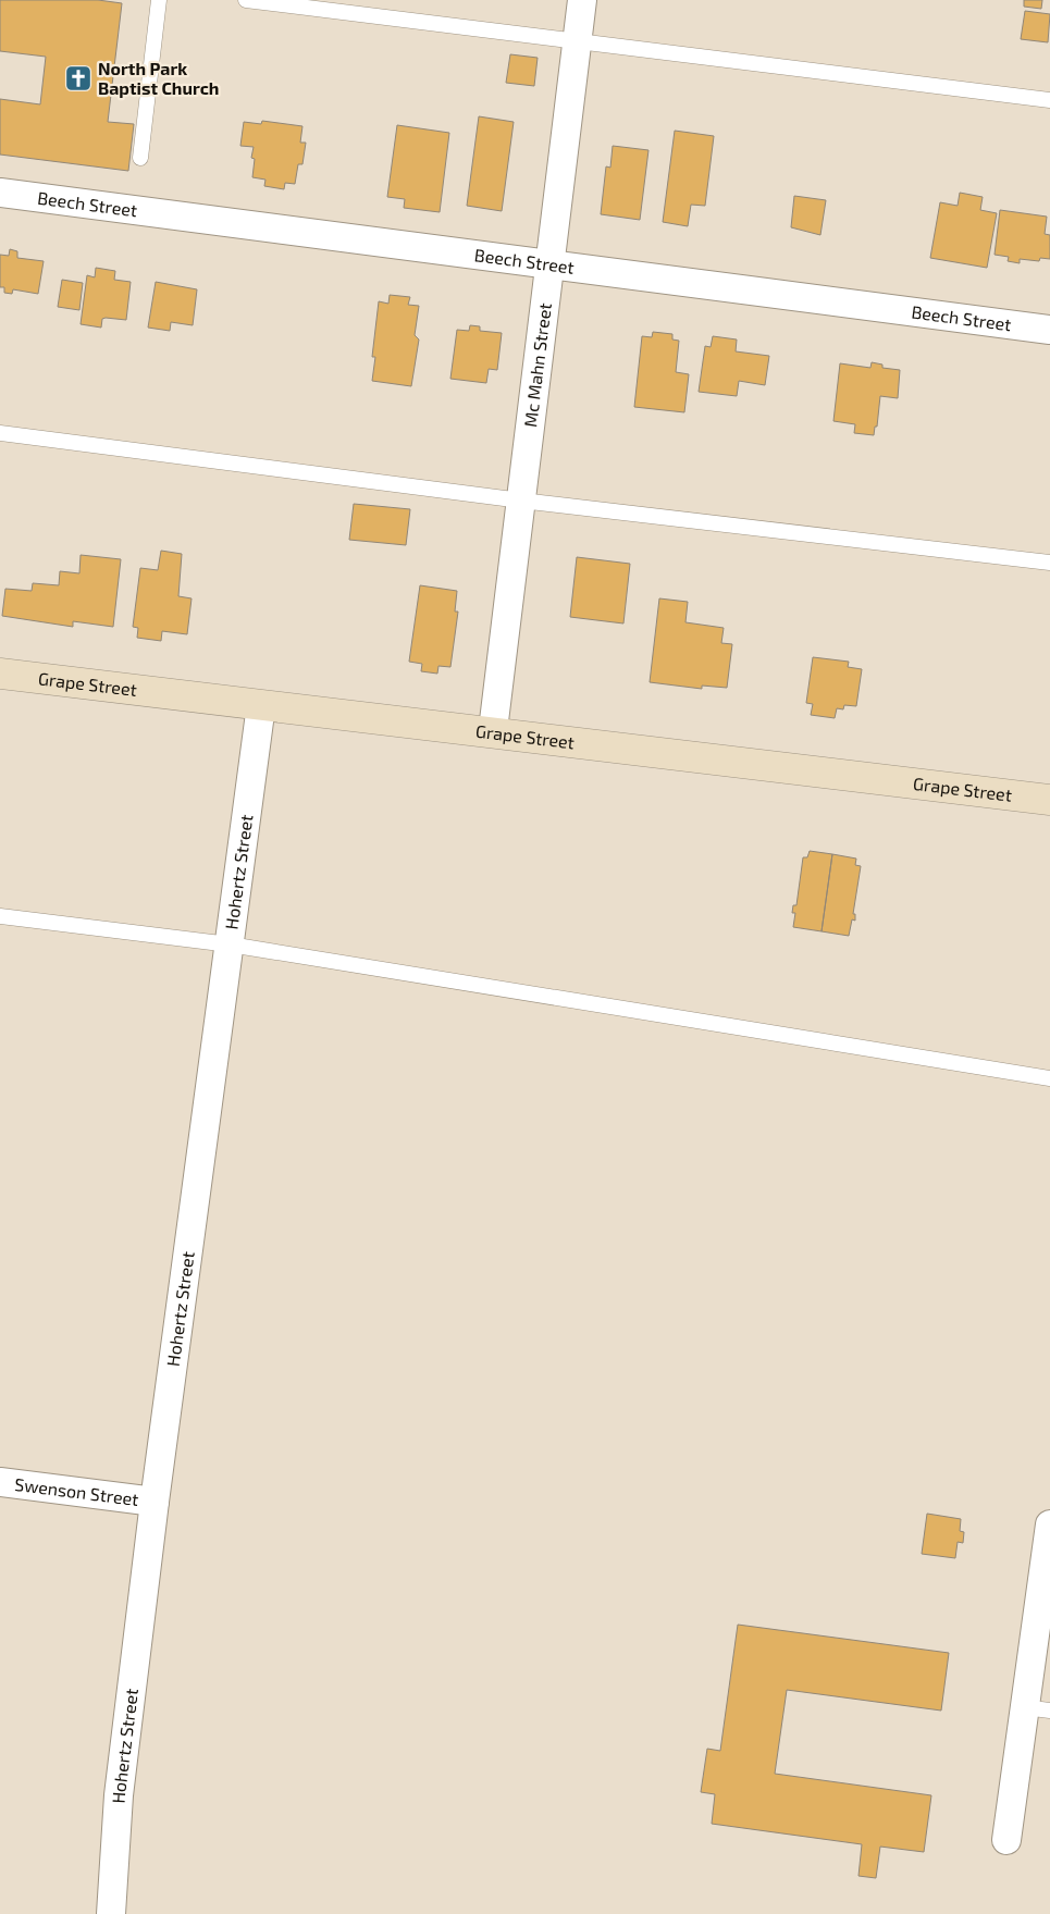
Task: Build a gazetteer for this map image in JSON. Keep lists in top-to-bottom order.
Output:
{
  "streets": {
    "street": [
      "Beech Street",
      "Mc Mahn Street",
      "Grape Street",
      "Hohertz Street",
      "Swenson Street"
    ]
  },
  "crossings": [
    ["Beech Street", "Mc Mahn Street"],
    ["Mc Mahn Street", "Grape Street"],
    ["Grape Street", "Hohertz Street"],
    ["Hohertz Street", "Swenson Street"]
  ],
  "places": {
    "church": ["North Park Baptist Church"]
  }
}
